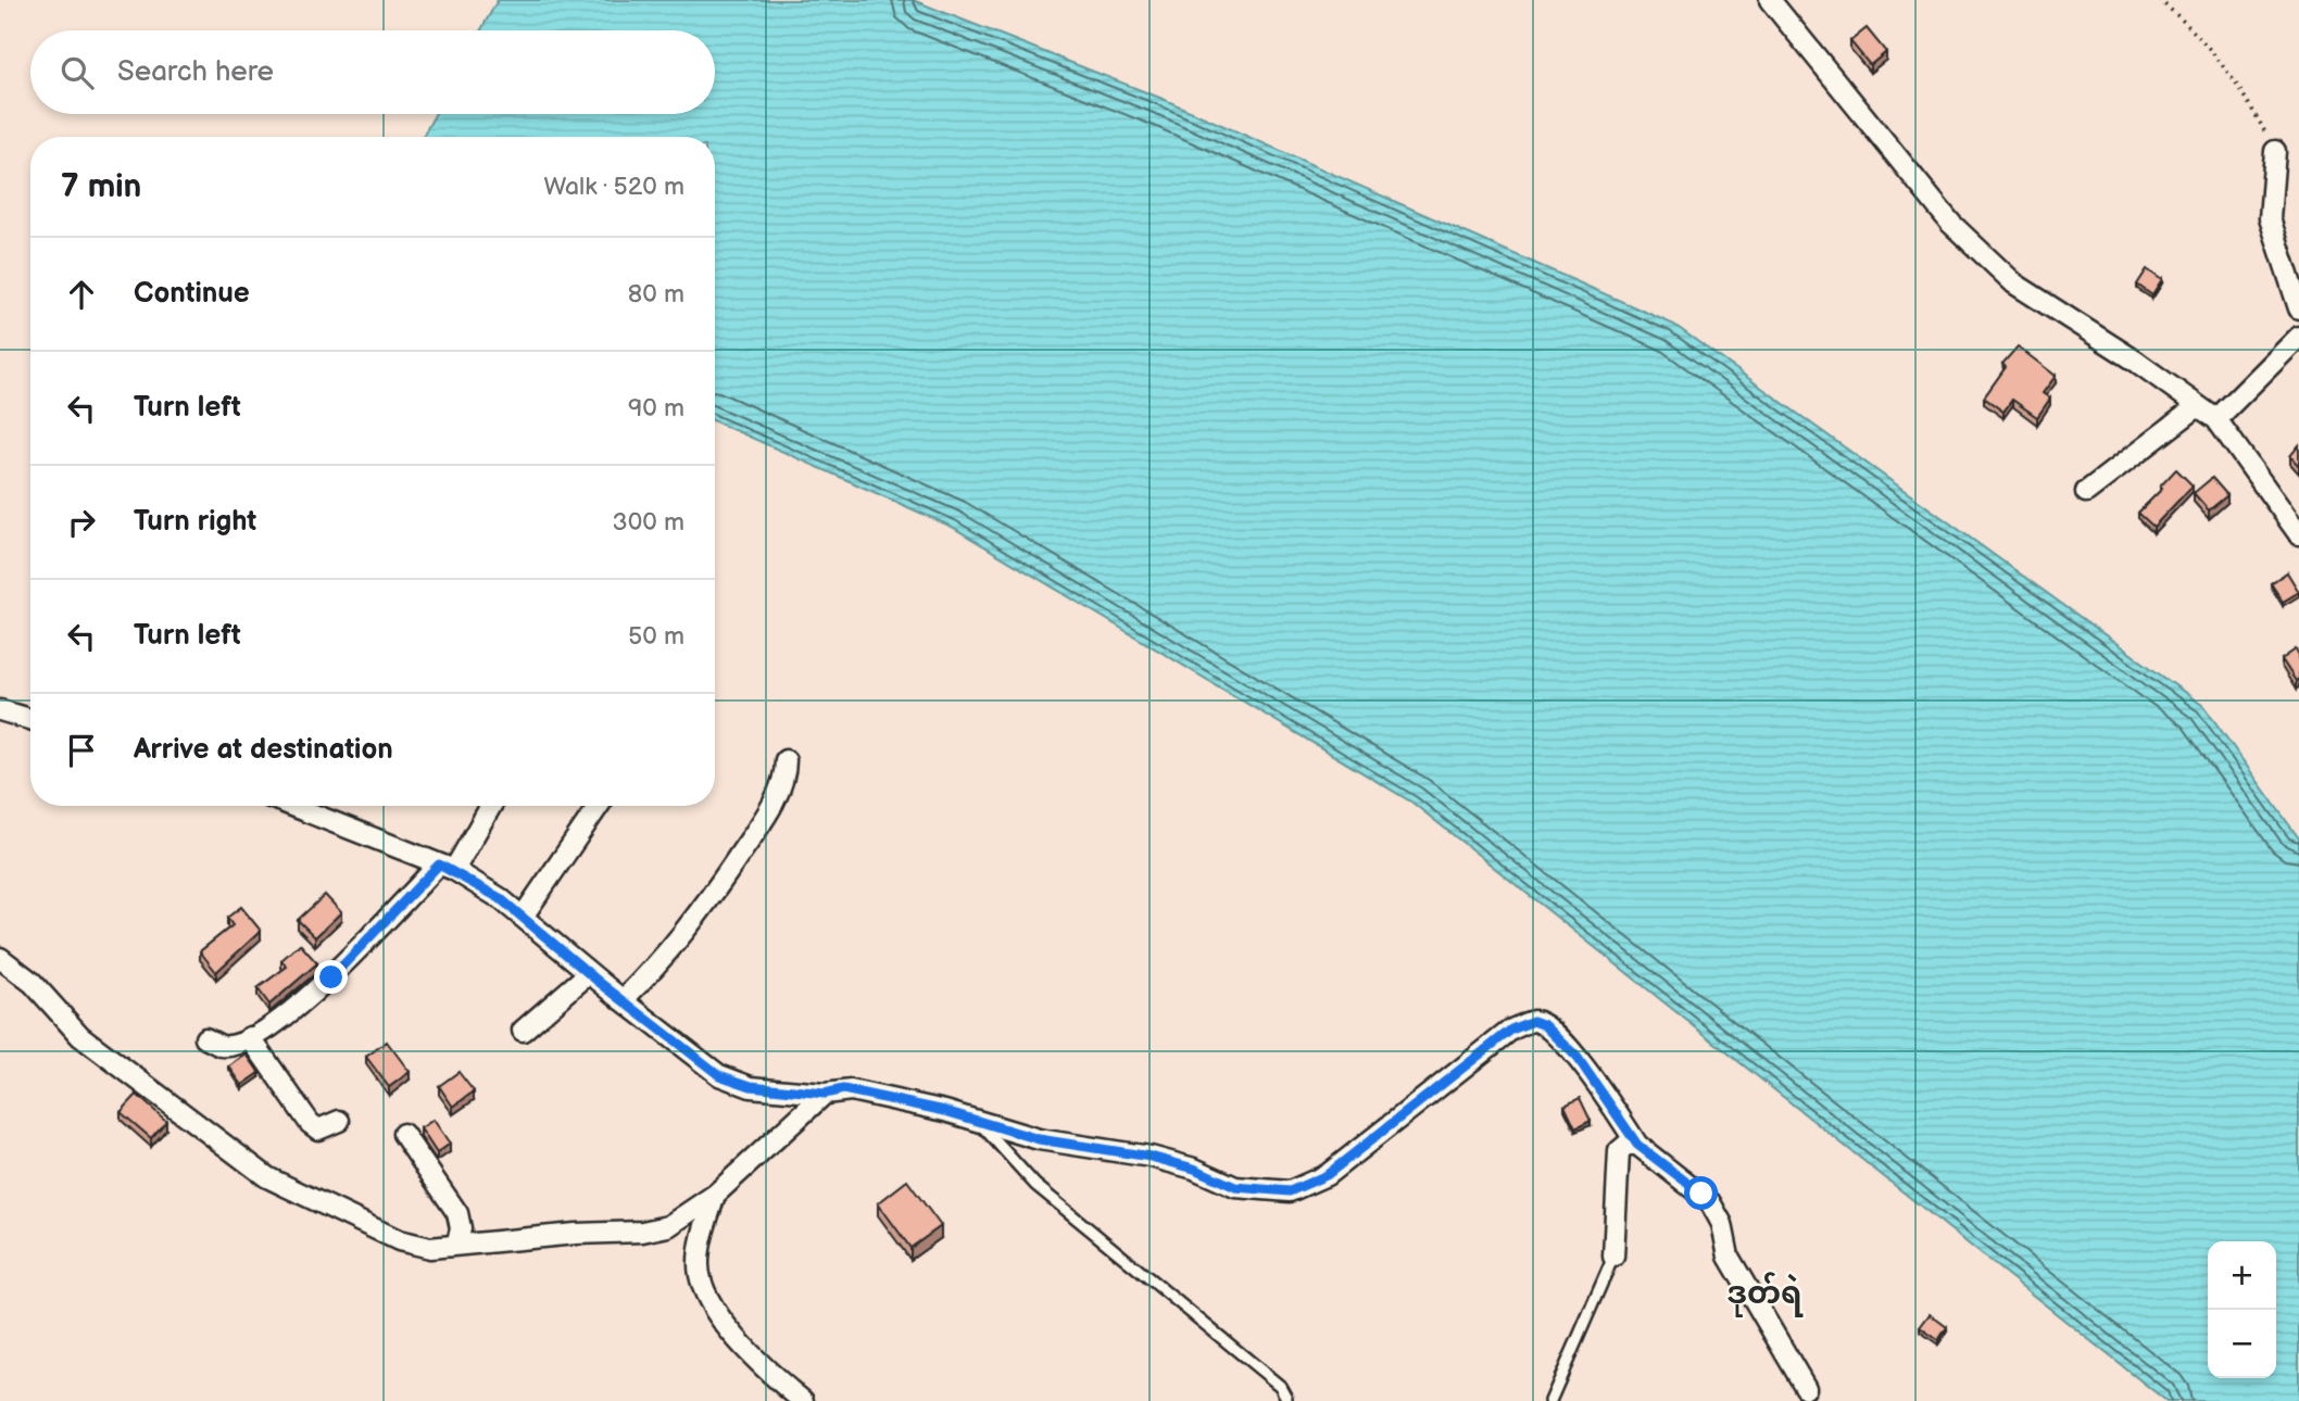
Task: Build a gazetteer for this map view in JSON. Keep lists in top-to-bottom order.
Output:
{
  "districts": ["ဒုတ်ရဲ"],
  "page": {
    "search": "Search here",
    "heading": ["7 min", "Walk · 520 m"],
    "list": [
      ["Continue", "80 m"],
      ["Turn left", "90 m"],
      ["Turn right", "300 m"],
      ["Turn left", "50 m"],
      "Arrive at destination"
    ],
    "map_buttons": ["+", "−"]
  }
}
